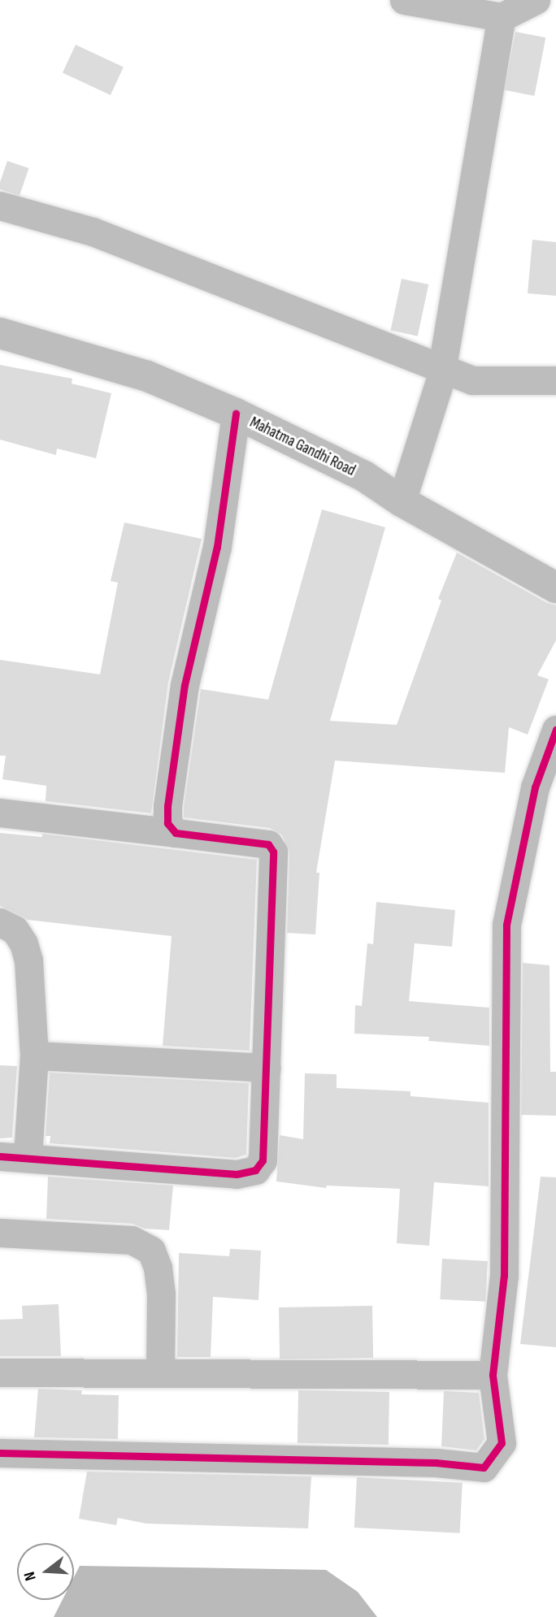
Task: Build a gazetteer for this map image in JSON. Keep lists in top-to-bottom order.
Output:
{
  "streets": {
    "main road": ["Mahatma Gandhi Road"]
  },
  "north": "left"
}
